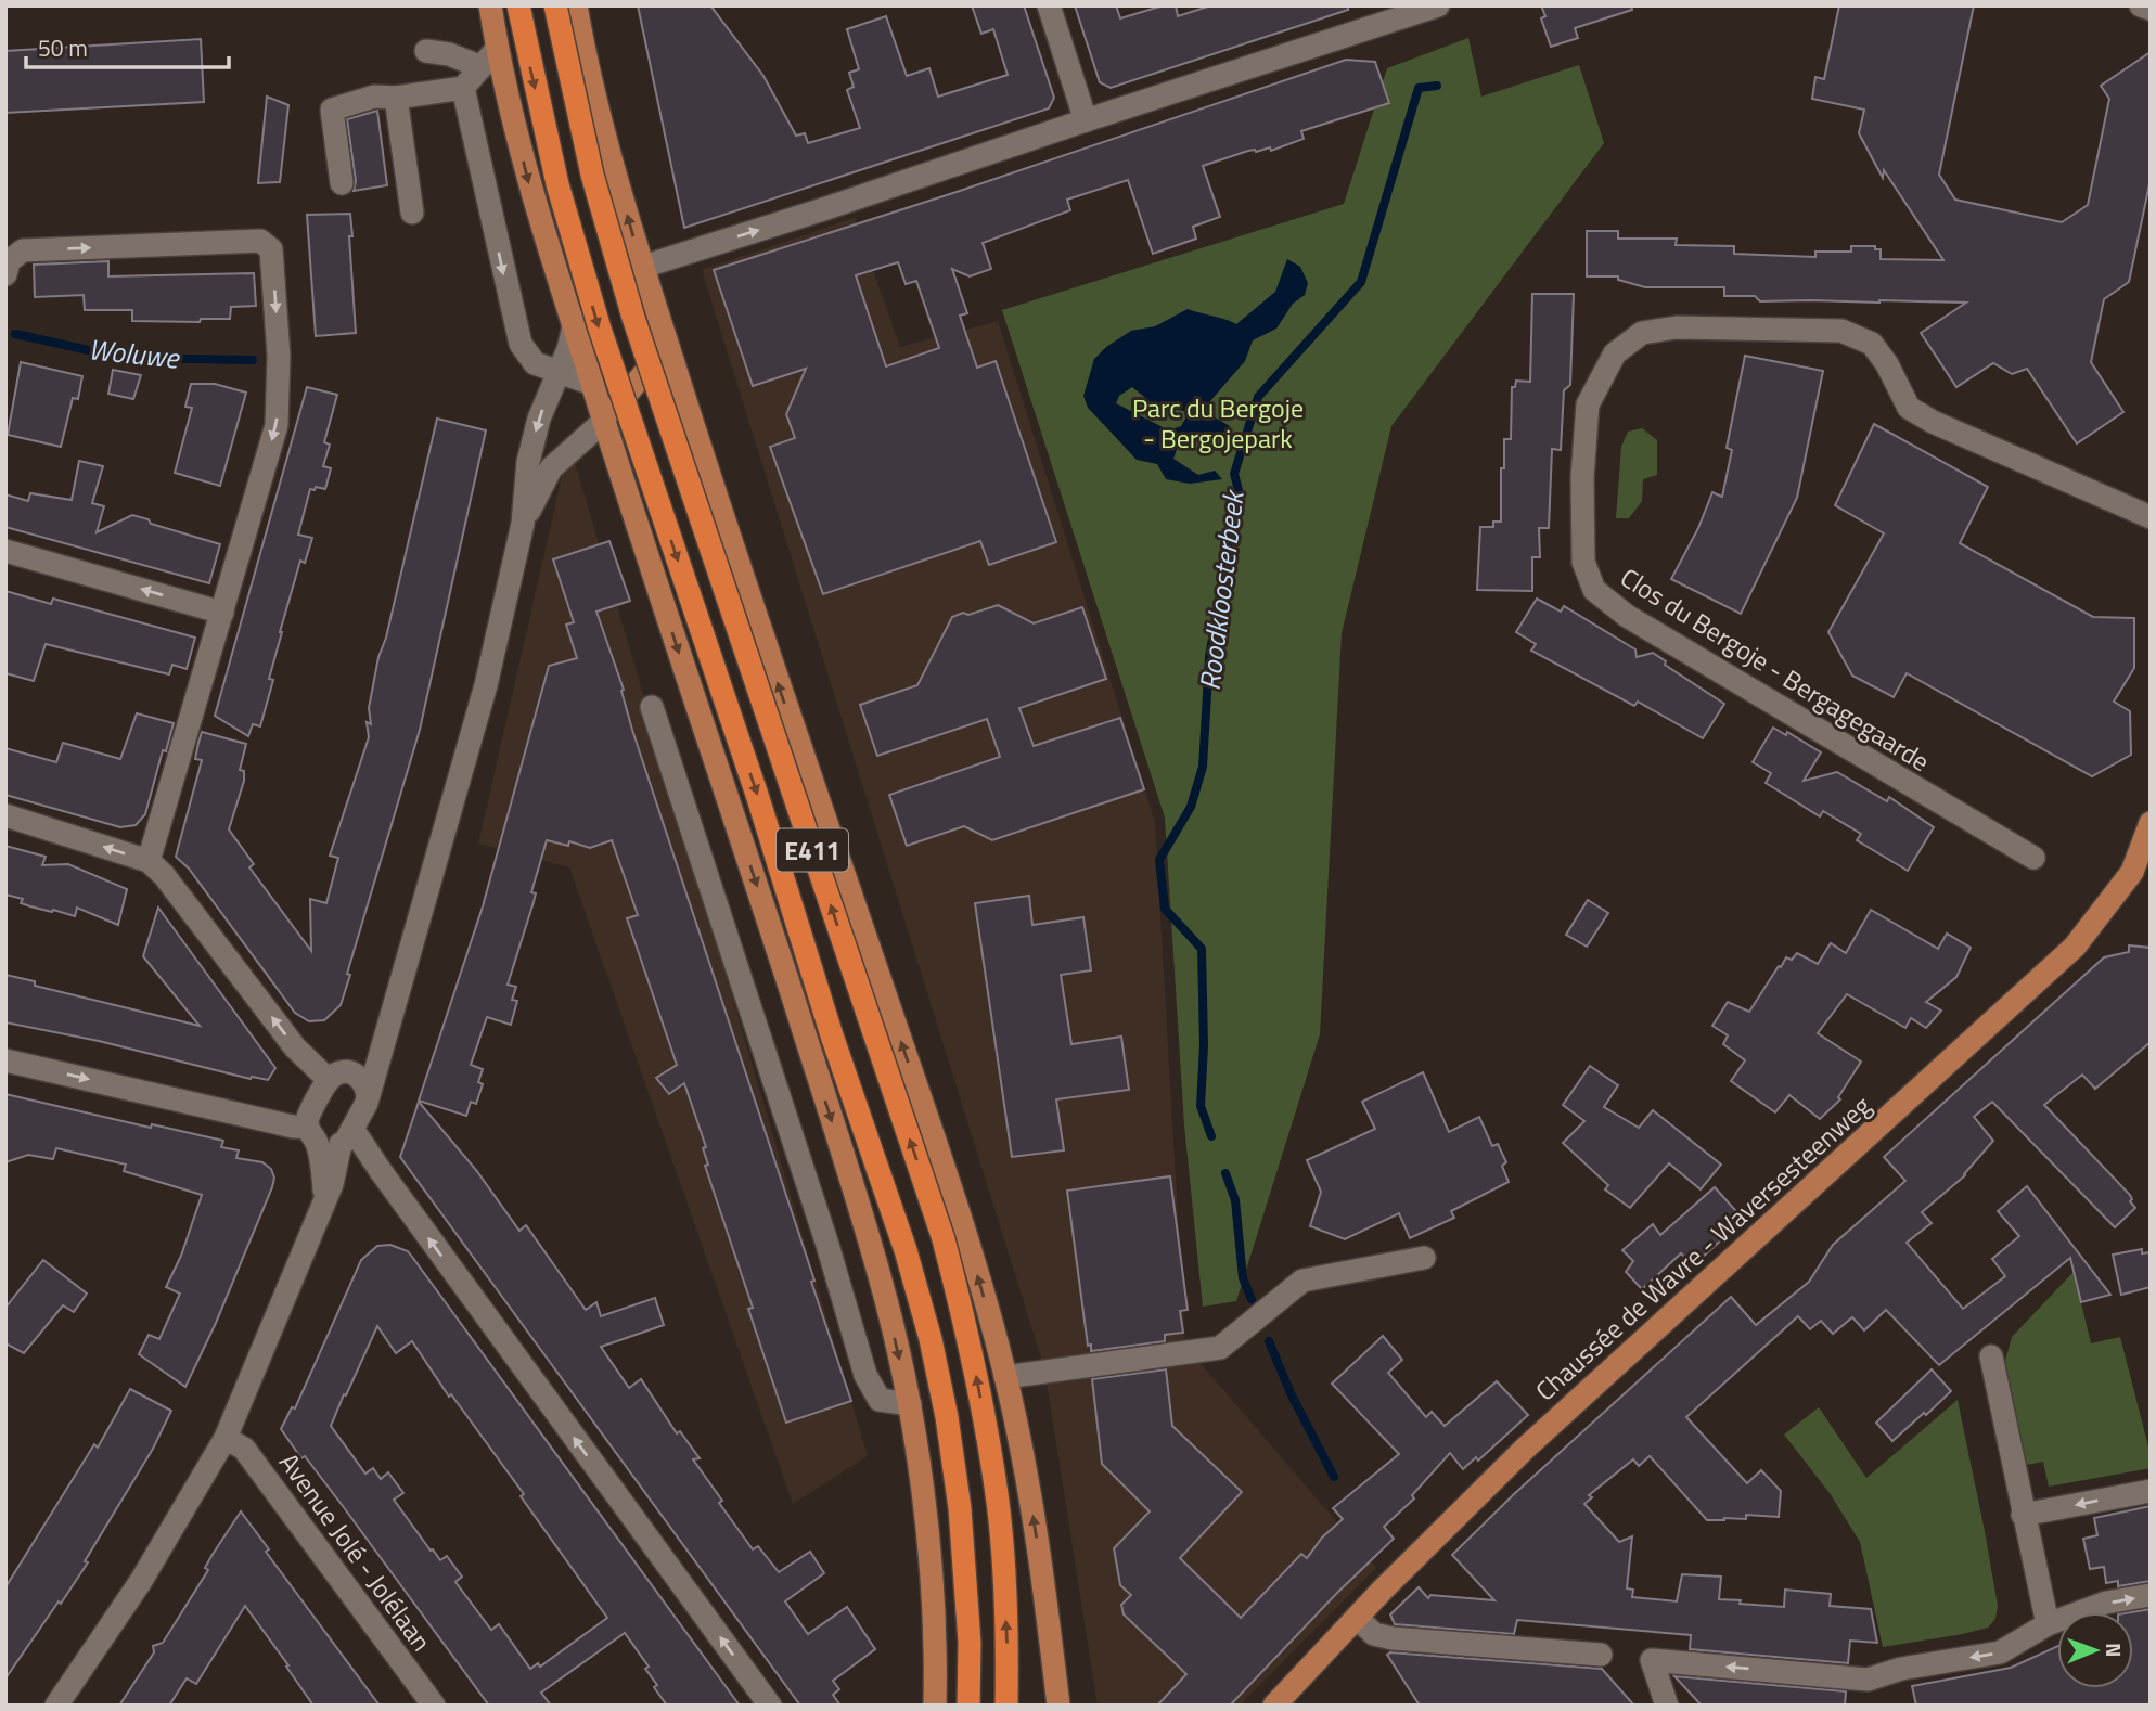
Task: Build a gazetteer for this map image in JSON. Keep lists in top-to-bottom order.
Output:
{
  "streets": {
    "highway": ["E411"],
    "main road": ["Chaussée de Wavre - Waversesteenweg"],
    "street": ["Clos du Bergoje - Bergagegaarde", "Avenue Jolé - Jolélaan"]
  },
  "water": ["Woluwe", "Roodkloosterbeek"],
  "parks": ["Parc du Bergoje - Bergojepark"],
  "scale_bar": "50 m",
  "north": "right"
}
